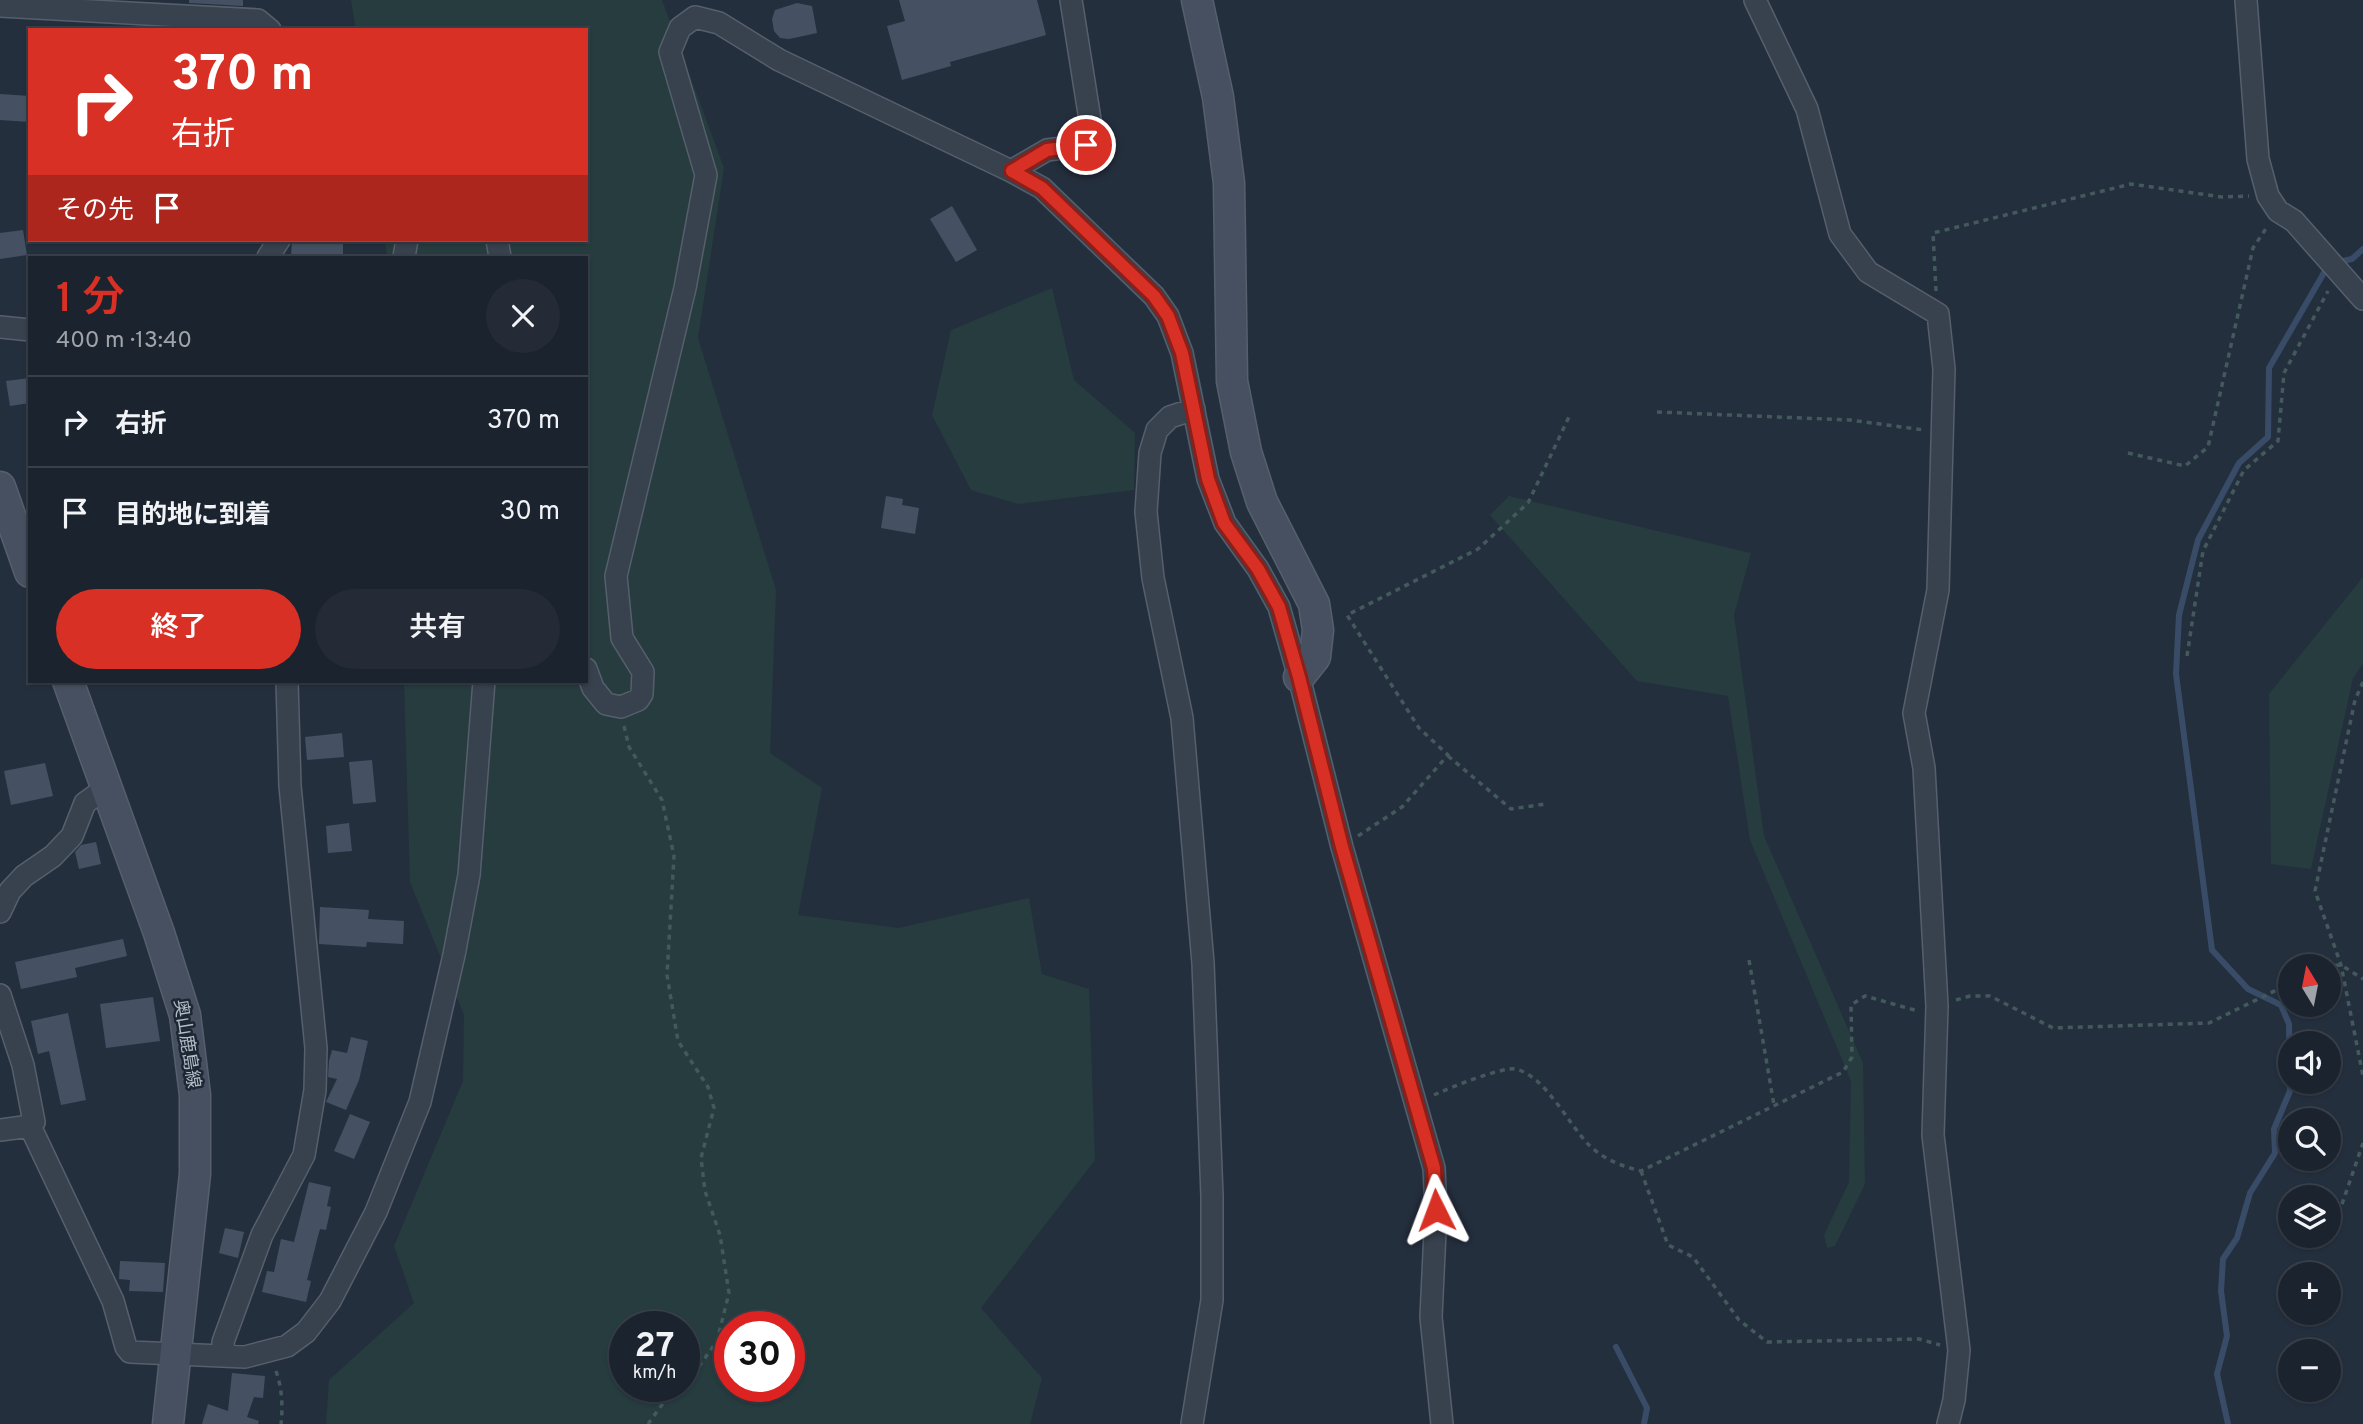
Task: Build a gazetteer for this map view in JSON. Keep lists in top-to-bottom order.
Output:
{
  "streets": {
    "main road": ["奥山鹿島線"]
  },
  "north": "top",
  "page": {
    "turn": ["370 m", "右折"],
    "then": "その先",
    "heading": ["1 分", "400 m · 13:40"],
    "list": [
      {
        "name": "右折",
        "value": "370 m"
      },
      {
        "name": "目的地に到着",
        "value": "30 m"
      }
    ],
    "buttons": ["終了", "共有"],
    "map_buttons": ["+", "−"],
    "speed": "27 km/h",
    "limit": "30"
  }
}
